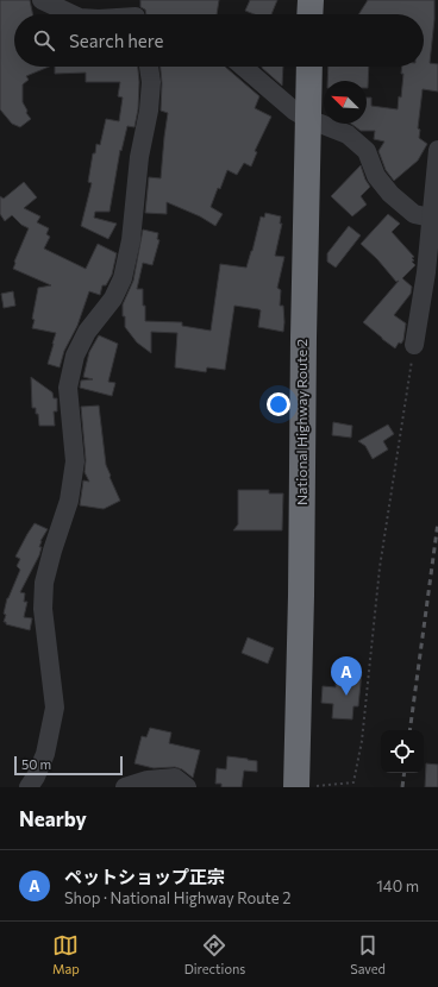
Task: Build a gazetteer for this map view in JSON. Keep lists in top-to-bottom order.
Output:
{
  "streets": {
    "highway": ["National Highway Route 2"]
  },
  "scale_bar": "50 m",
  "north": "top left",
  "page": {
    "search": "Search here",
    "pins": "A",
    "scale": "50 m",
    "heading": "Nearby",
    "list": [
      {
        "mark": "A",
        "name": "ペットショップ正宗",
        "note": "Shop · National Highway Route 2",
        "value": "140 m"
      }
    ],
    "nav": ["Map", "Directions", "Saved"]
  }
}
